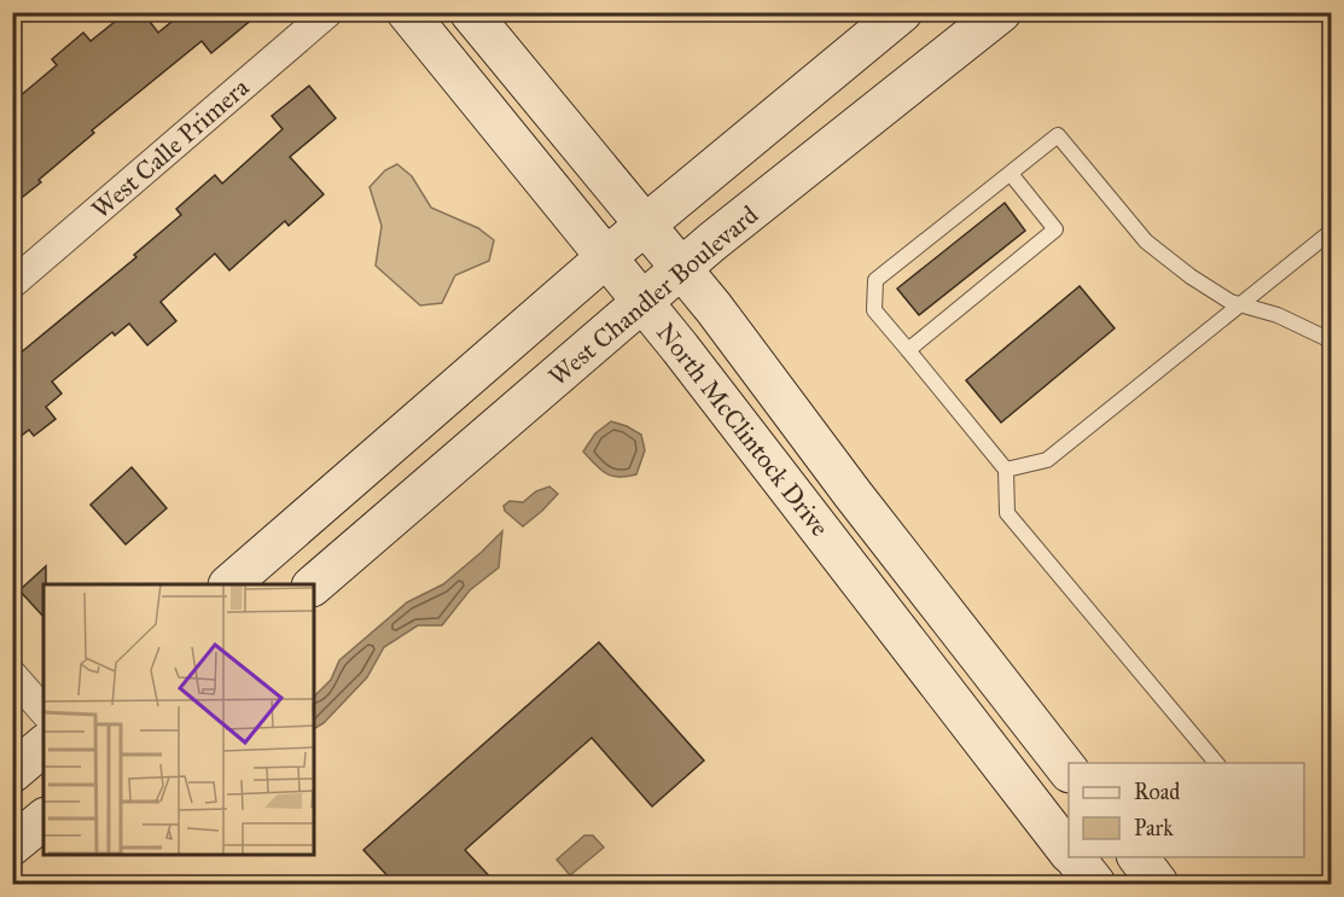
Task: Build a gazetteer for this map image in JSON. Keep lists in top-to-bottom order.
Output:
{
  "streets": {
    "main road": ["West Chandler Boulevard", "North McClintock Drive"],
    "street": ["West Calle Primera"]
  },
  "crossings": [
    ["West Chandler Boulevard", "North McClintock Drive"]
  ],
  "legend": ["Road", "Park"]
}
